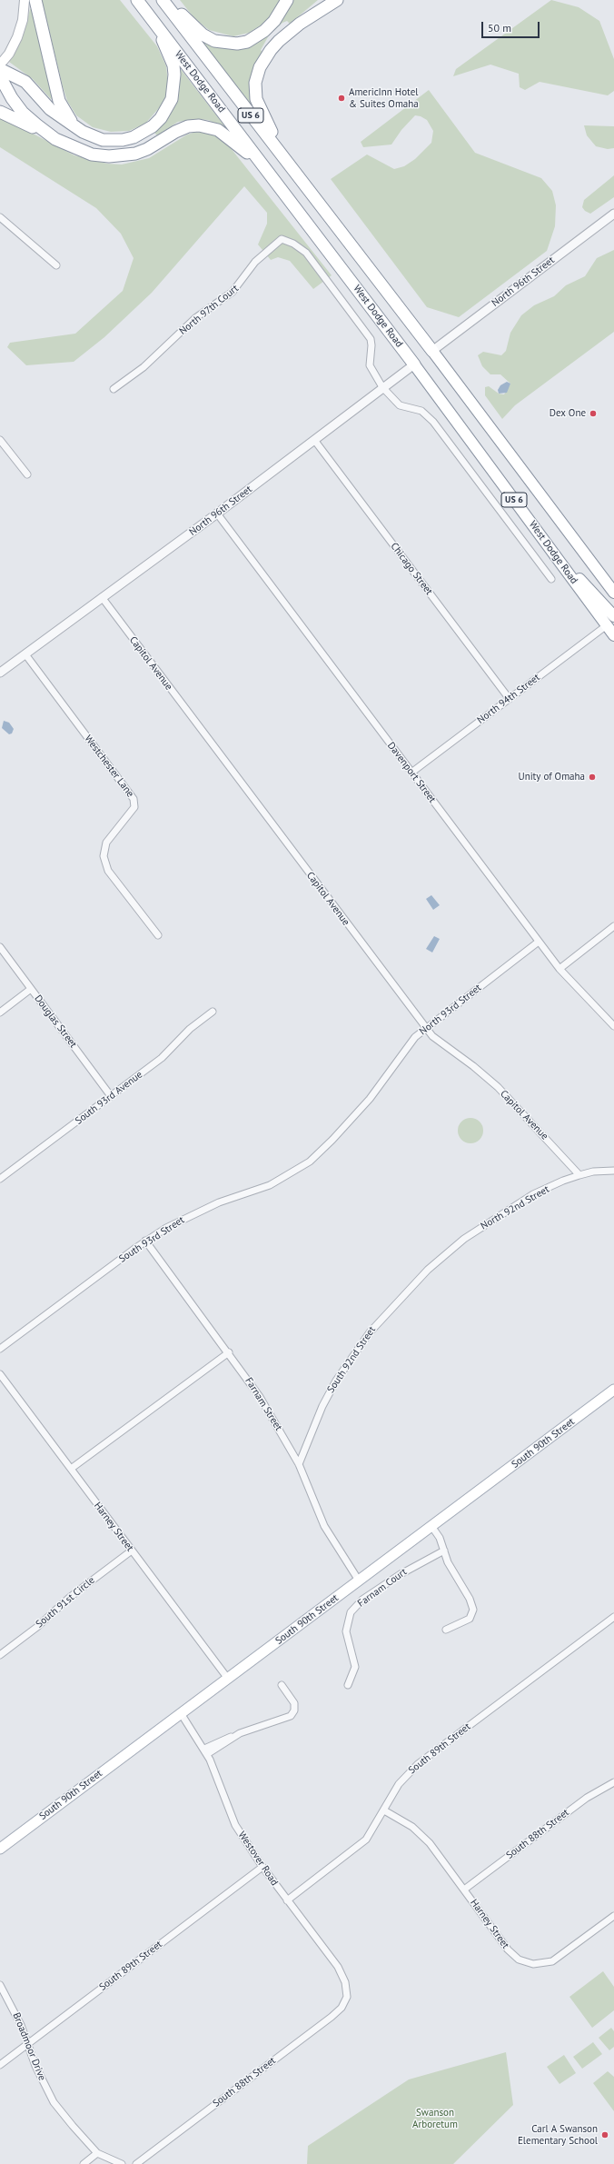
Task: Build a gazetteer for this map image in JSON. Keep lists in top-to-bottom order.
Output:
{
  "streets": {
    "highway": ["West Dodge Road", "US 6"],
    "main road": ["South 90th Street"],
    "street": [
      "North 96th Street",
      "North 97th Court",
      "Chicago Street",
      "Capitol Avenue",
      "North 94th Street",
      "Westchester Lane",
      "Davenport Street",
      "North 93rd Street",
      "Douglas Street",
      "South 93rd Avenue",
      "North 92nd Street",
      "South 93rd Street",
      "South 92nd Street",
      "Farnam Street",
      "Harney Street",
      "Farnam Court",
      "South 91st Circle",
      "South 89th Street",
      "South 88th Street",
      "Westover Road",
      "Broadmoor Drive"
    ]
  },
  "crossings": [
    ["West Dodge Road", "North 96th Street"],
    ["West Dodge Road", "North 94th Street"],
    ["North 96th Street", "North 97th Court"],
    ["North 96th Street", "Chicago Street"],
    ["North 96th Street", "Capitol Avenue"],
    ["North 96th Street", "Westchester Lane"],
    ["North 96th Street", "Davenport Street"],
    ["Chicago Street", "North 94th Street"],
    ["Capitol Avenue", "North 93rd Street"],
    ["Capitol Avenue", "North 92nd Street"],
    ["North 94th Street", "Davenport Street"],
    ["Davenport Street", "North 93rd Street"],
    ["North 93rd Street", "South 93rd Street"],
    ["Douglas Street", "South 93rd Avenue"],
    ["North 92nd Street", "South 92nd Street"],
    ["South 93rd Street", "Farnam Street"],
    ["South 92nd Street", "Farnam Street"],
    ["Farnam Street", "South 90th Street"],
    ["South 90th Street", "Harney Street"],
    ["South 90th Street", "Westover Road"],
    ["Harney Street", "South 91st Circle"],
    ["Harney Street", "South 89th Street"],
    ["Harney Street", "South 88th Street"],
    ["South 89th Street", "Westover Road"],
    ["South 89th Street", "Broadmoor Drive"],
    ["South 88th Street", "Westover Road"]
  ],
  "parks": ["Swanson Arboretum"],
  "places": [
    "AmericInn Hotel & Suites Omaha",
    "Dex One",
    "Unity of Omaha",
    "Carl A Swanson Elementary School"
  ],
  "scale_bar": "50 m"
}
